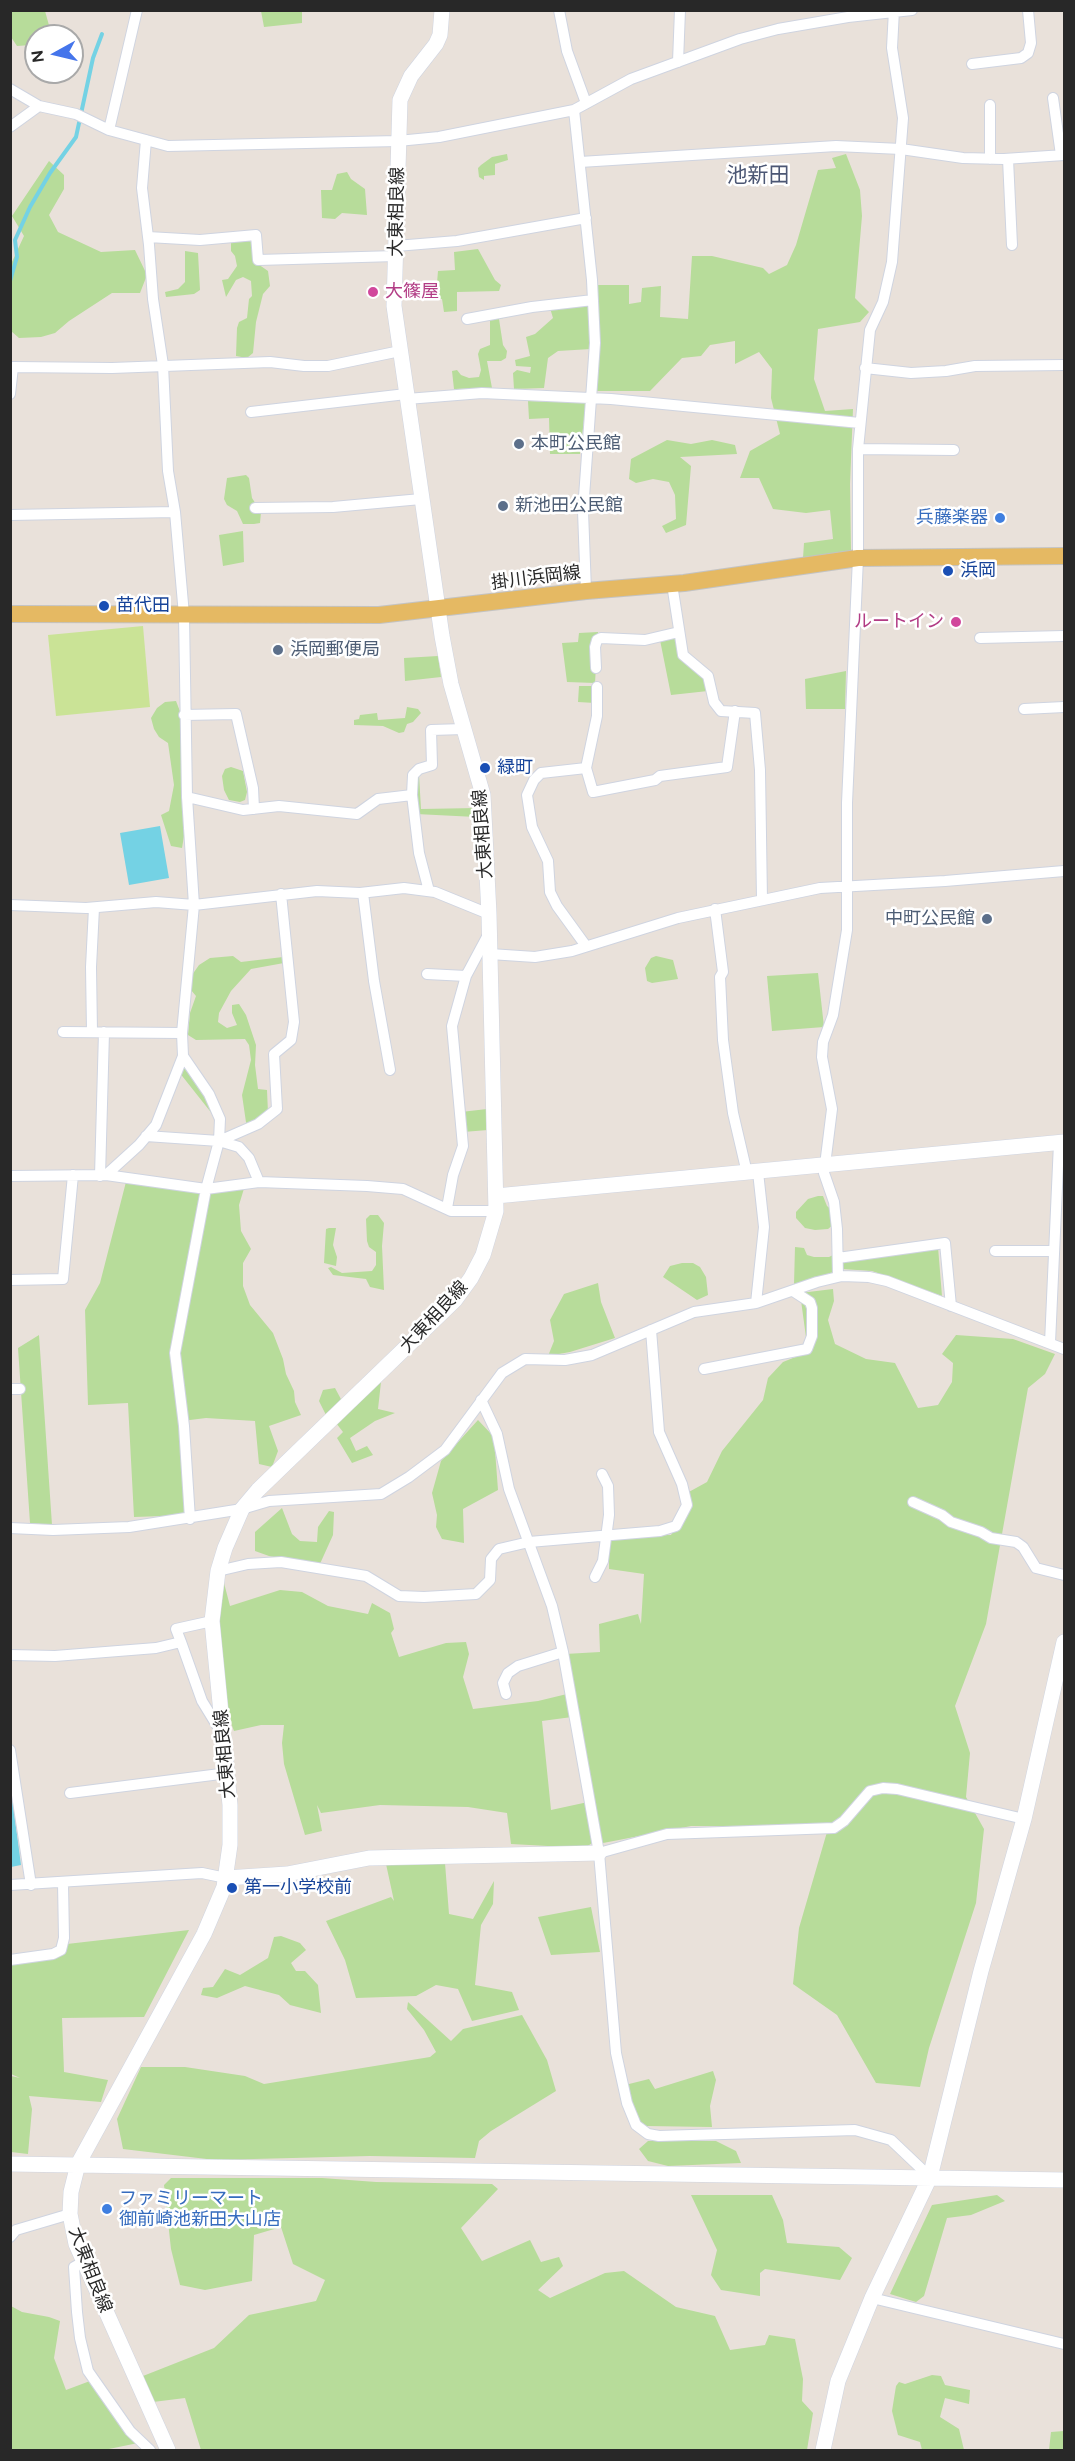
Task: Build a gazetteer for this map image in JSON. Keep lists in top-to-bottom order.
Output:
{
  "streets": {
    "main road": ["掛川浜岡線"],
    "street": ["大東相良線"]
  },
  "crossings": [
    ["大東相良線", "掛川浜岡線"]
  ],
  "districts": ["池新田"],
  "places": [
    "大篠屋",
    "本町公民館",
    "新池田公民館",
    "兵藤楽器",
    "浜岡",
    "苗代田",
    "ルートイン",
    "浜岡郵便局",
    "緑町",
    "中町公民館",
    "第一小学校前",
    "ファミリーマート 御前崎池新田大山店"
  ],
  "north": "left"
}
